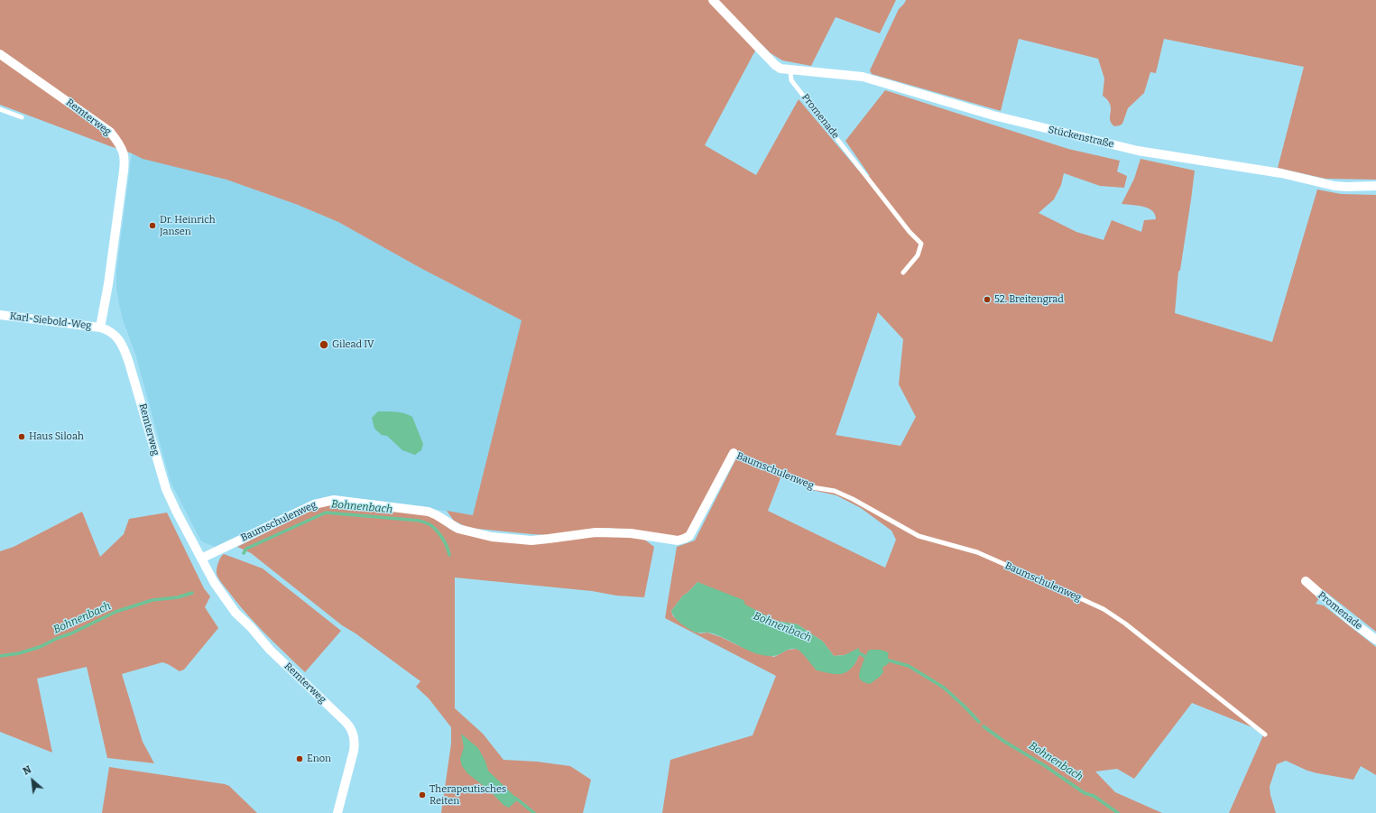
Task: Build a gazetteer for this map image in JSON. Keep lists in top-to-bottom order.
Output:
{
  "streets": {
    "street": [
      "Promenade",
      "Remterweg",
      "Stückenstraße",
      "Karl-Siebold-Weg",
      "Baumschulenweg"
    ]
  },
  "crossings": [
    ["Promenade", "Stückenstraße"],
    ["Remterweg", "Karl-Siebold-Weg"],
    ["Remterweg", "Baumschulenweg"]
  ],
  "water": ["Bohnenbach"],
  "places": [
    "Dr. Heinrich Jansen",
    "52. Breitengrad",
    "Gilead IV",
    "Haus Siloah",
    "Enon",
    "Therapeutisches Reiten"
  ],
  "north": "top left"
}
